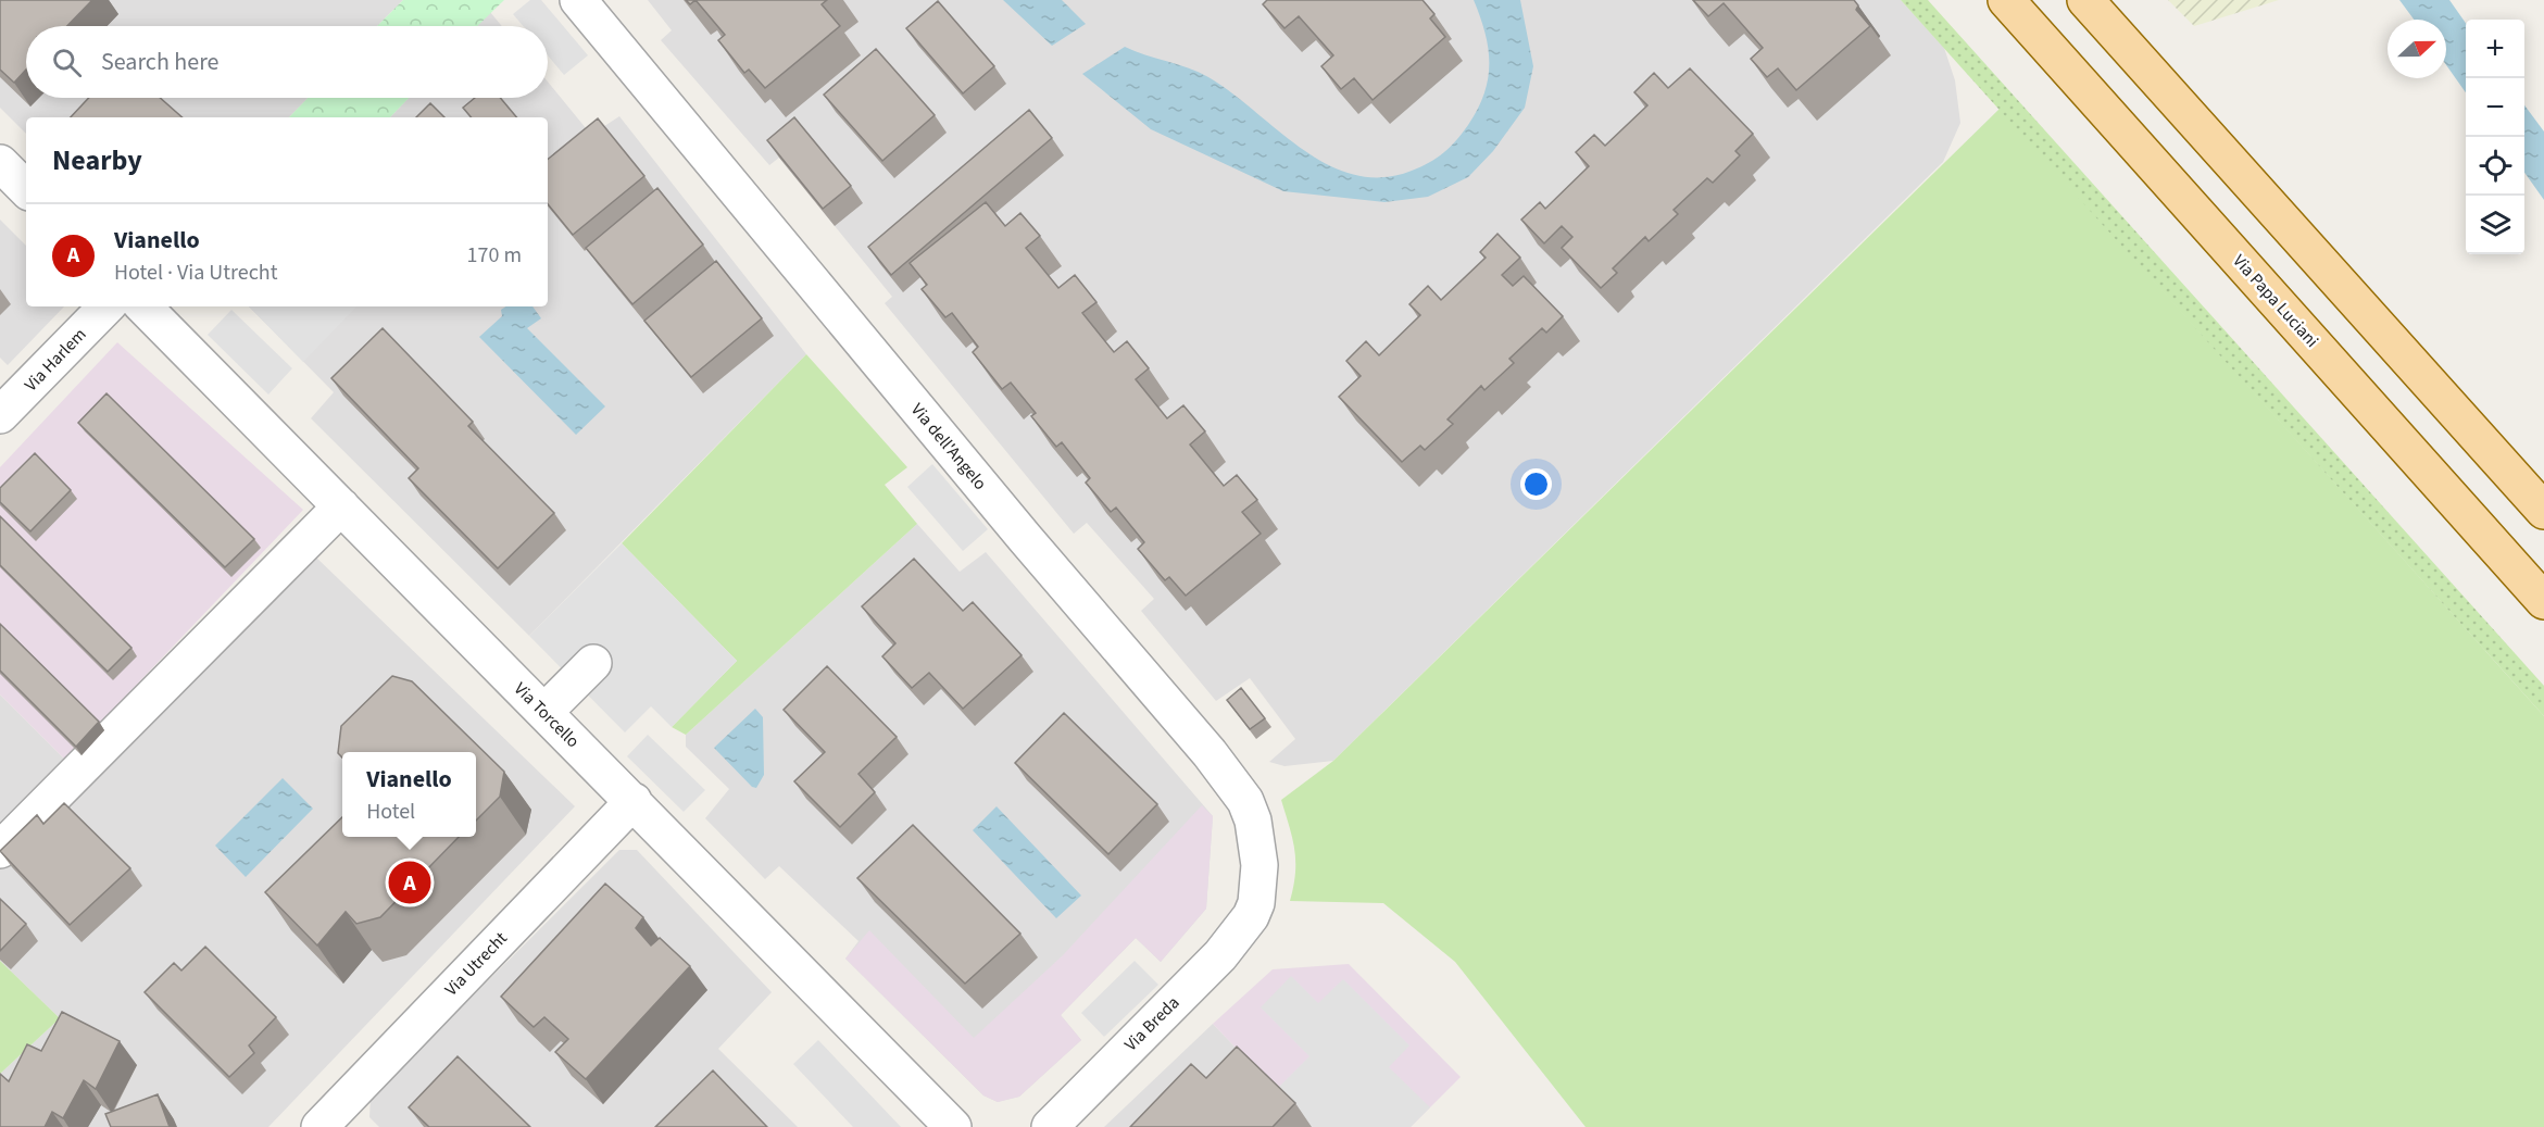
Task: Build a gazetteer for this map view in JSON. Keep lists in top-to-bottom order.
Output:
{
  "streets": {
    "main road": ["Via Papa Luciani"],
    "street": [
      "Via Harlem",
      "Via dell'Angelo",
      "Via Torcello",
      "Via Utrecht",
      "Via Breda"
    ]
  },
  "crossings": [
    ["Via dell'Angelo", "Via Breda"],
    ["Via Torcello", "Via Utrecht"]
  ],
  "north": "right",
  "page": {
    "map_buttons": ["+", "−"],
    "search": "Search here",
    "heading": "Nearby",
    "list": [
      {
        "mark": "A",
        "name": "Vianello",
        "note": "Hotel · Via Utrecht",
        "value": "170 m"
      }
    ],
    "popup": ["Vianello", "Hotel"],
    "pins": "A"
  }
}
